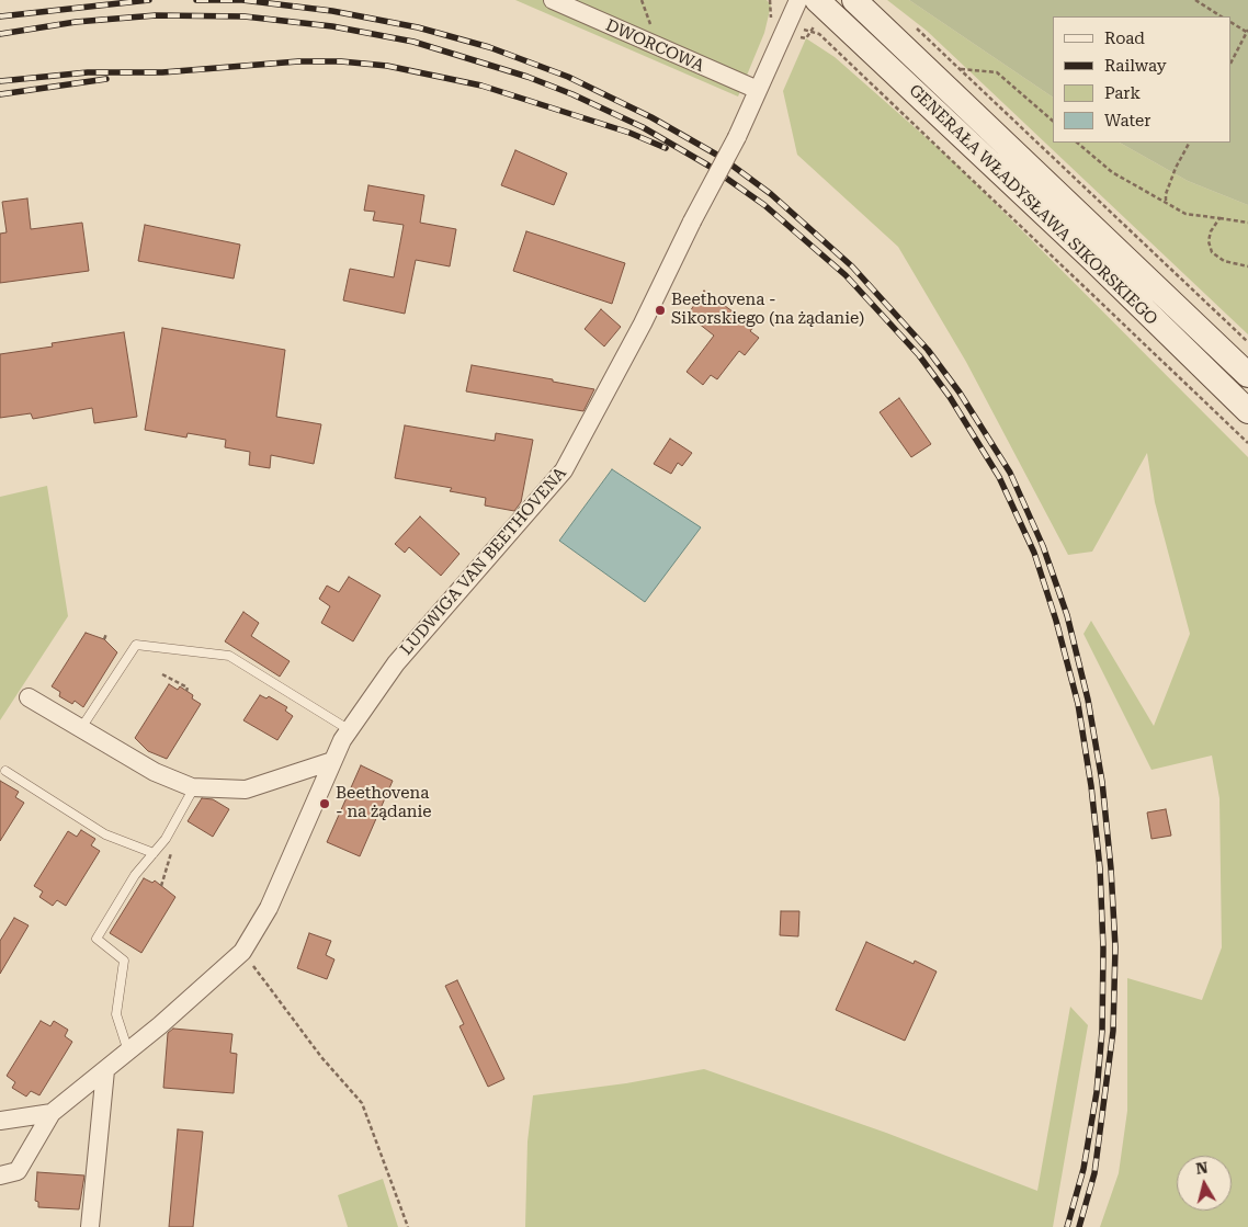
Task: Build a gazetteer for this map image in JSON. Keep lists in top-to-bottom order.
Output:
{
  "streets": {
    "main road": ["GENERAŁA WŁADYSŁAWA SIKORSKIEGO"],
    "street": ["DWORCOWA", "LUDWIGA VAN BEETHOVENA"]
  },
  "crossings": [
    ["DWORCOWA", "LUDWIGA VAN BEETHOVENA"]
  ],
  "places": ["Beethovena - Sikorskiego (na żądanie)", "Beethovena - na żądanie"],
  "legend": [
    "Road",
    "Railway",
    "Park",
    "Water"
  ],
  "north": "top"
}
